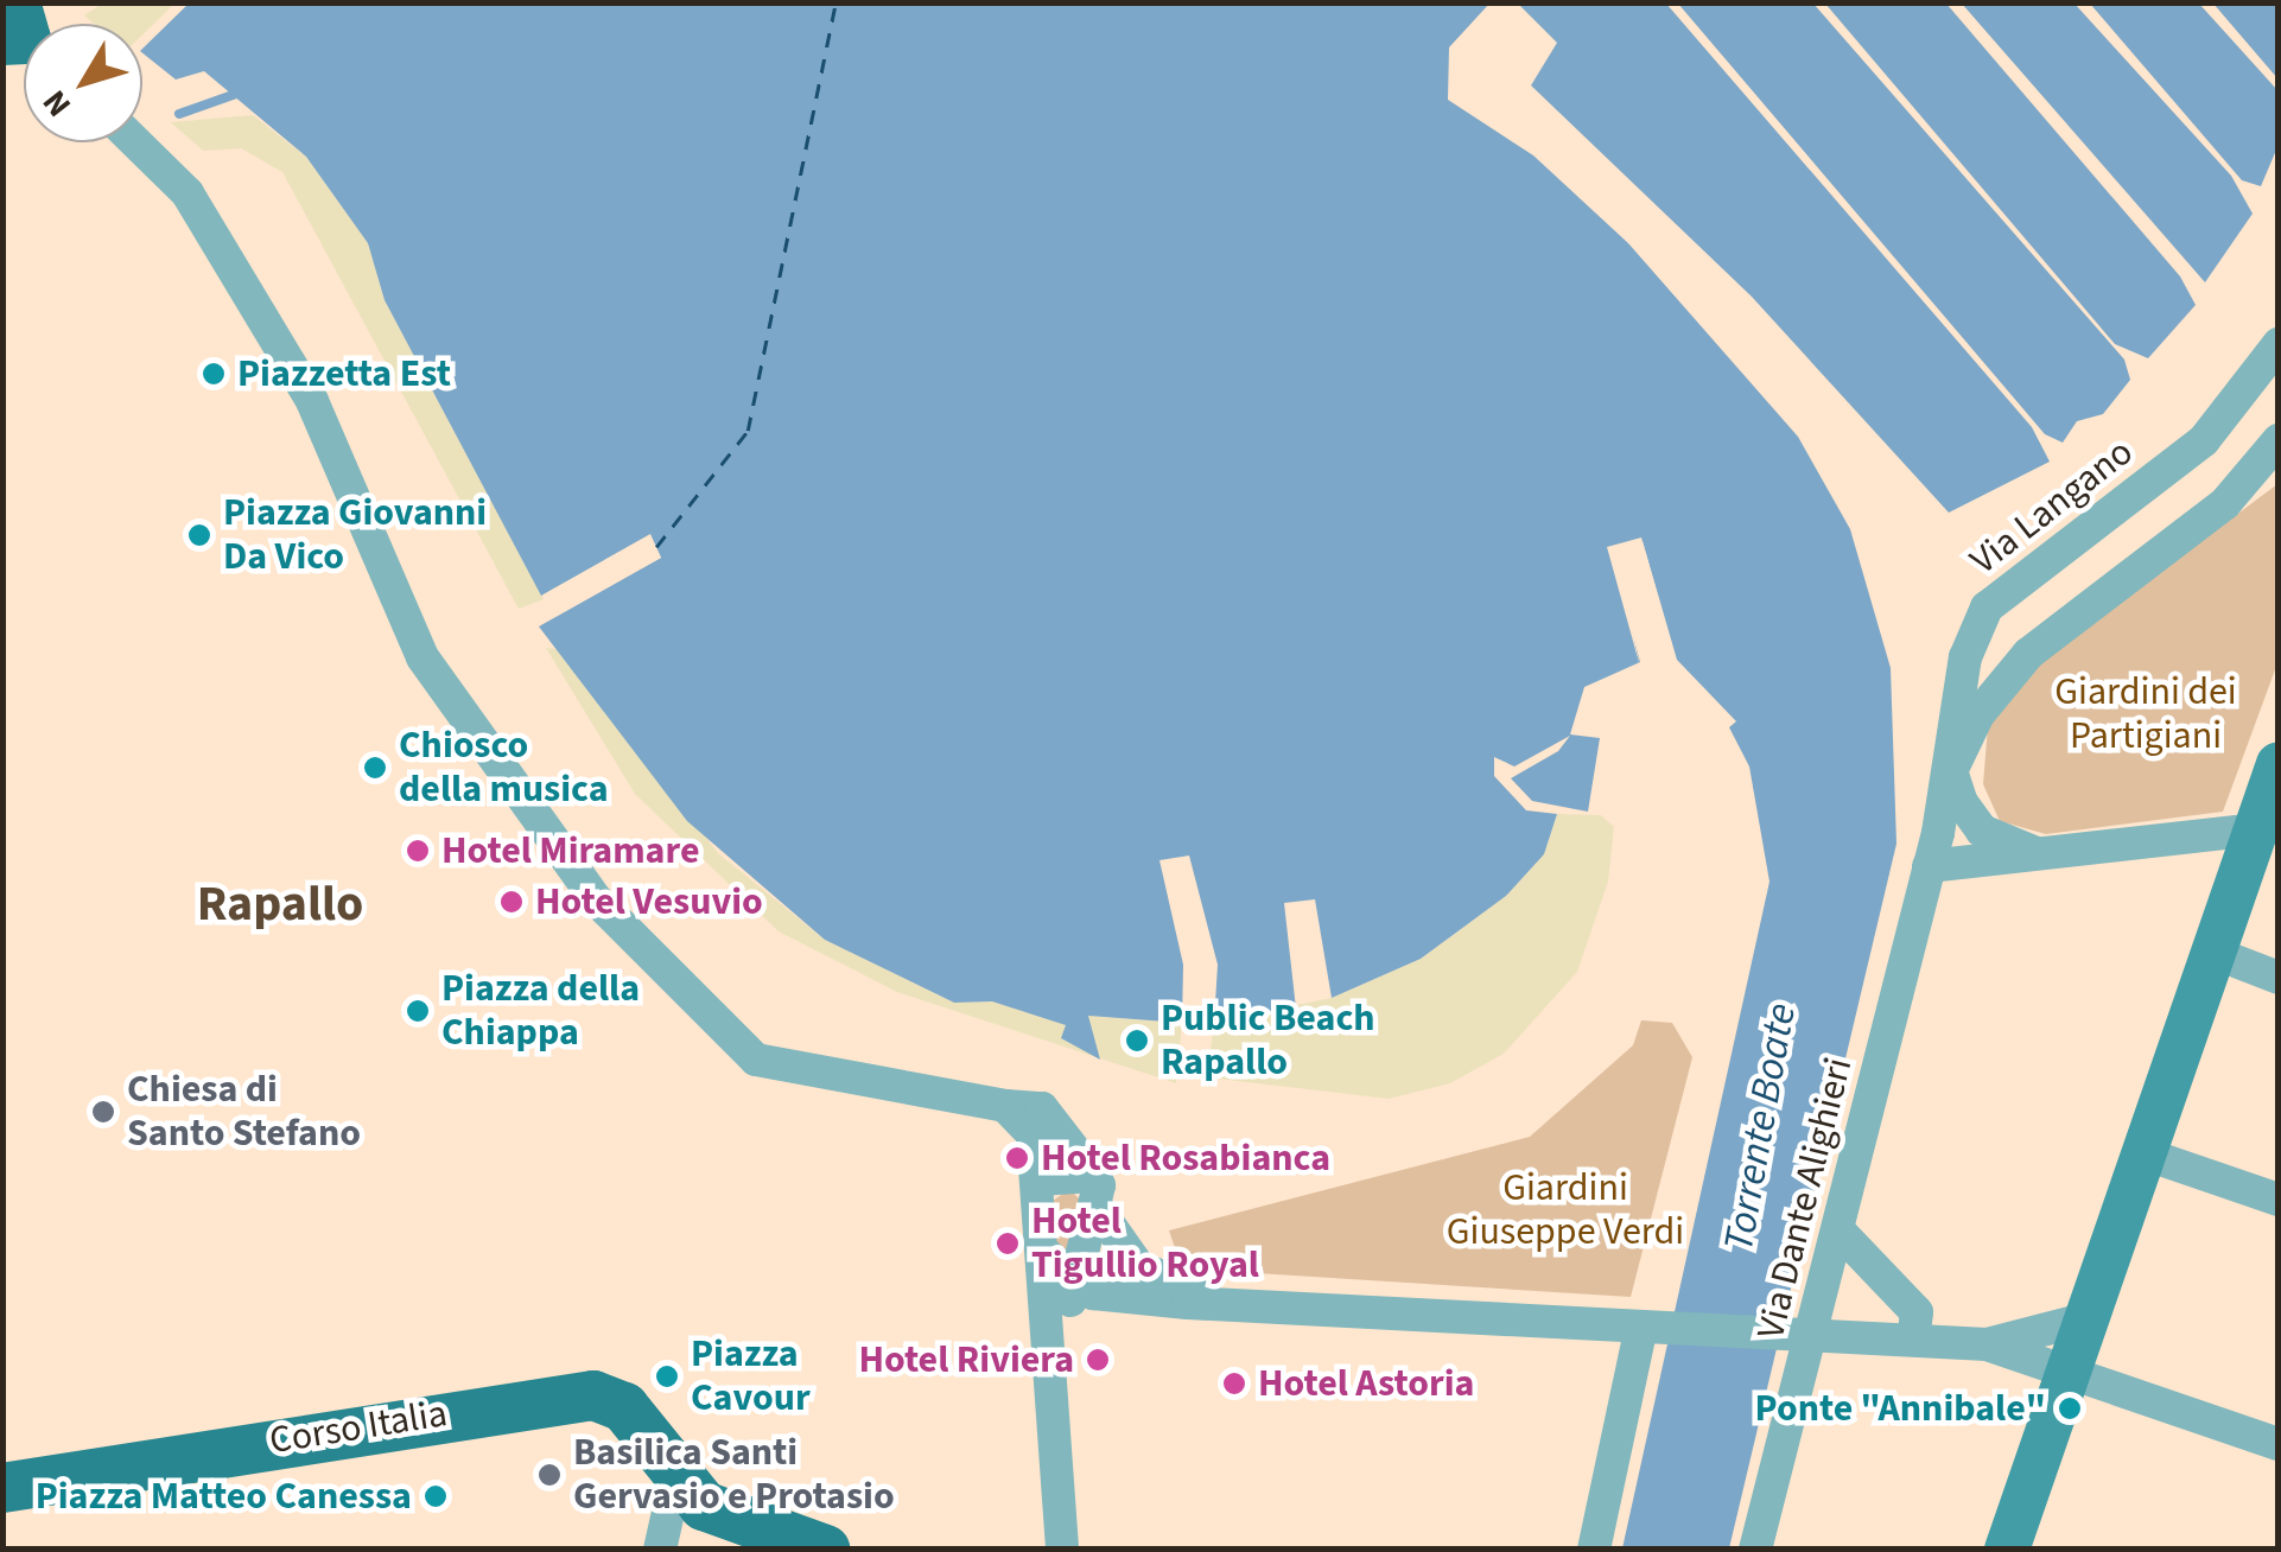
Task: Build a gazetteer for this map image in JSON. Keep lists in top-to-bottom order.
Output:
{
  "streets": {
    "main road": ["Corso Italia"],
    "street": ["Via Langano", "Via Dante Alighieri"]
  },
  "crossings": [
    ["Via Langano", "Via Dante Alighieri"]
  ],
  "districts": ["Rapallo"],
  "water": ["Torrente Boate"],
  "parks": ["Giardini dei Partigiani", "Giardini Giuseppe Verdi"],
  "places": [
    "Piazzetta Est",
    "Piazza Giovanni Da Vico",
    "Chiosco della musica",
    "Hotel Miramare",
    "Hotel Vesuvio",
    "Piazza della Chiappa",
    "Public Beach Rapallo",
    "Chiesa di Santo Stefano",
    "Hotel Rosabianca",
    "Hotel Tigullio Royal",
    "Hotel Riviera",
    "Piazza Cavour",
    "Hotel Astoria",
    "Ponte \"Annibale\"",
    "Basilica Santi Gervasio e Protasio",
    "Piazza Matteo Canessa"
  ],
  "north": "bottom left"
}
